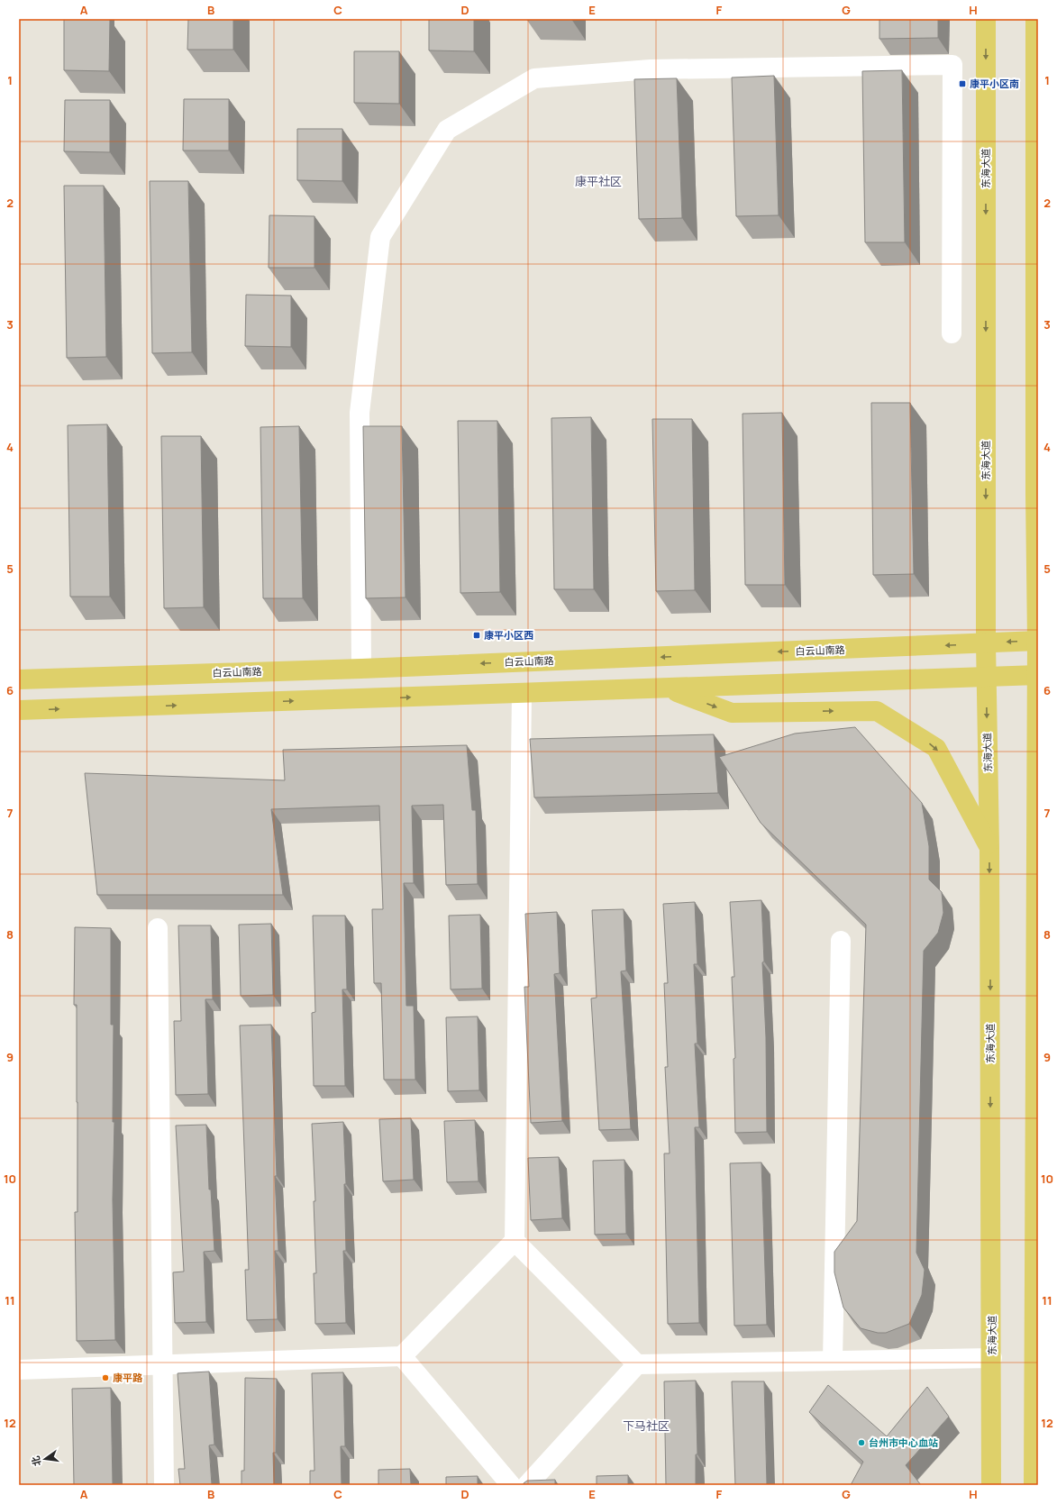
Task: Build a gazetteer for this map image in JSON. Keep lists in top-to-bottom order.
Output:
{
  "streets": {
    "main road": ["东海大道", "白云山南路"]
  },
  "crossings": [
    ["东海大道", "白云山南路"]
  ],
  "districts": ["康平社区", "下马社区"],
  "places": {
    "transit": ["康平小区南", "康平小区西"],
    "other": ["康平路", "台州市中心血站"]
  },
  "north": "left",
  "grid": {
    "columns": [
      "A",
      "B",
      "C",
      "D",
      "E",
      "F",
      "G",
      "H"
    ],
    "rows": [
      "1",
      "2",
      "3",
      "4",
      "5",
      "6",
      "7",
      "8",
      "9",
      "10",
      "11",
      "12"
    ]
  }
}
